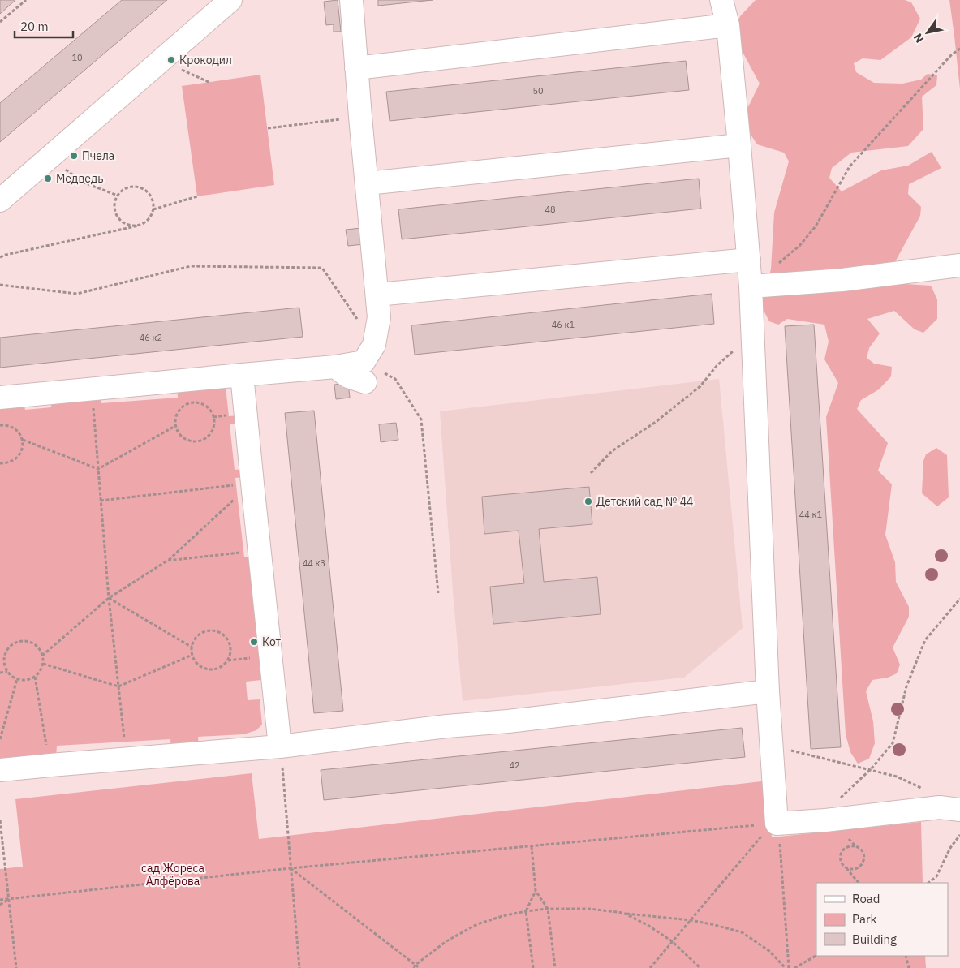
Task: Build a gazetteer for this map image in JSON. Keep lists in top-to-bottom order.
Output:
{
  "parks": ["сад Жореса Алфёрова"],
  "places": [
    "Крокодил",
    "Пчела",
    "Медведь",
    "Детский сад № 44",
    "Кот"
  ],
  "house_numbers": [
    "10",
    "50",
    "48",
    "46 к1",
    "46 к2",
    "44 к1",
    "44 к3",
    "42"
  ],
  "legend": ["Road", "Park", "Building"],
  "scale_bar": "20 m",
  "north": "bottom left"
}
